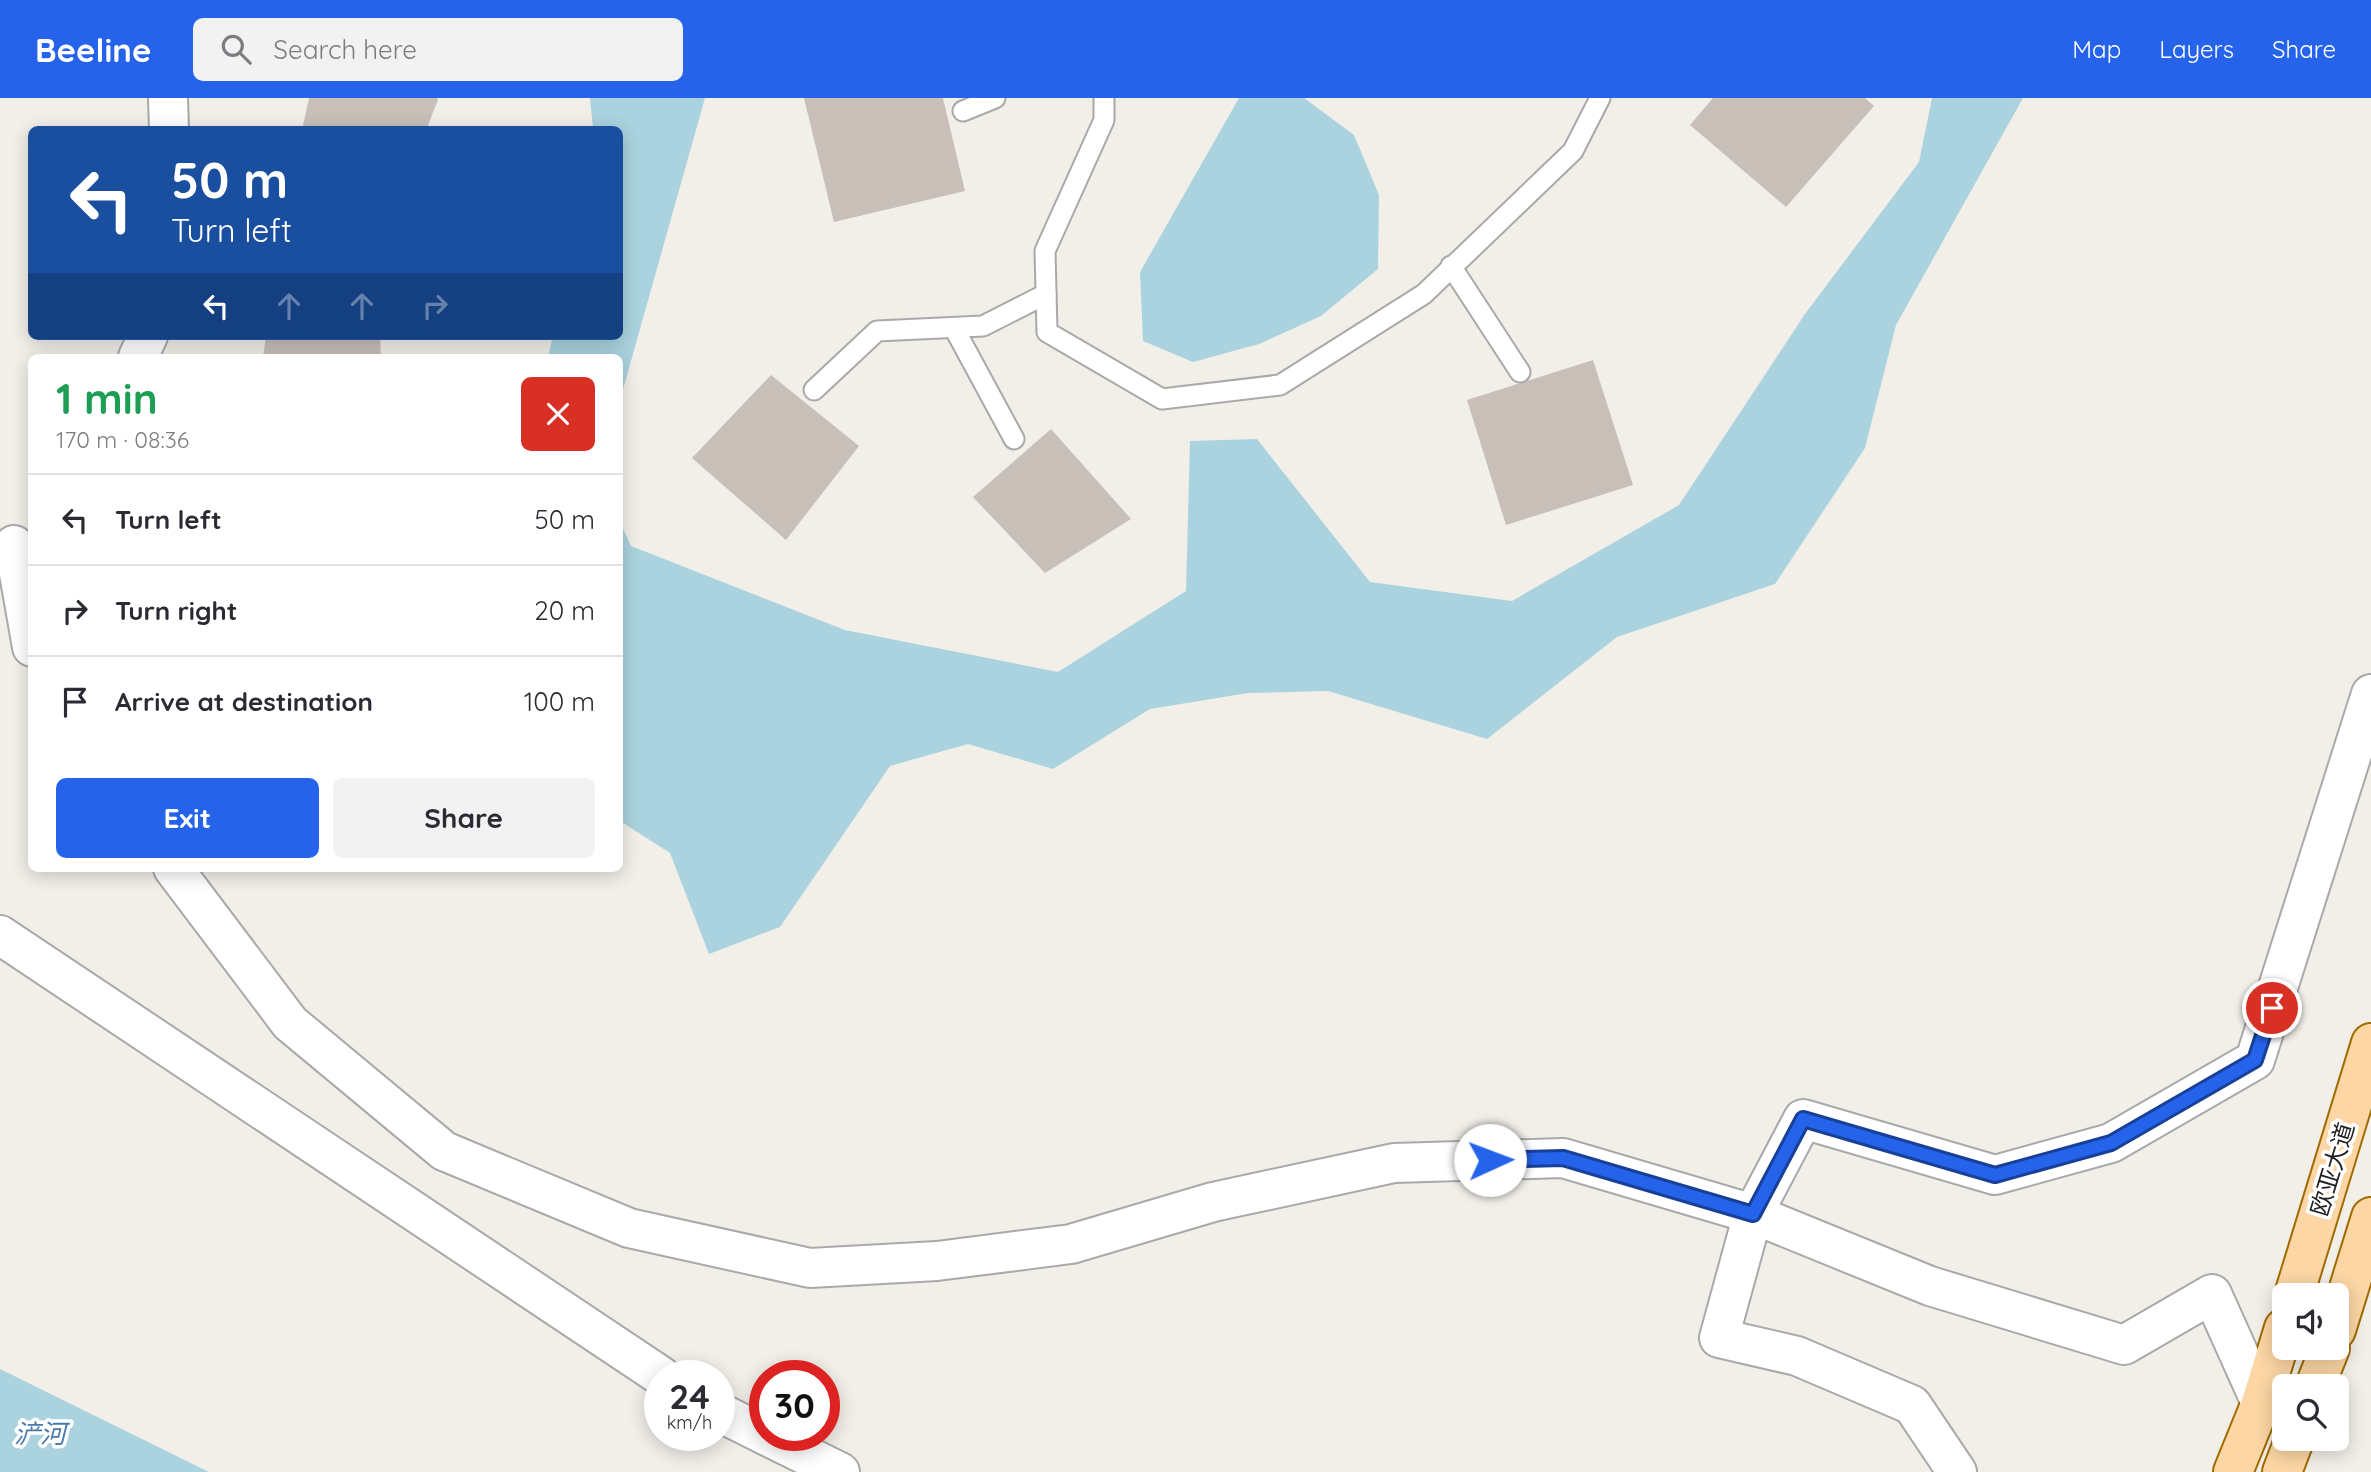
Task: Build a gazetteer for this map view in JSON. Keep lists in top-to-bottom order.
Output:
{
  "streets": {
    "main road": ["欧亚大道"]
  },
  "water": ["浐河"],
  "page": {
    "header": "Beeline",
    "search": "Search here",
    "nav": ["Map", "Layers", "Share"],
    "turn": ["50 m", "Turn left"],
    "heading": ["1 min", "170 m · 08:36"],
    "list": [
      {
        "name": "Turn left",
        "value": "50 m"
      },
      {
        "name": "Turn right",
        "value": "20 m"
      },
      {
        "name": "Arrive at destination",
        "value": "100 m"
      }
    ],
    "buttons": ["Exit", "Share"],
    "speed": "24 km/h",
    "limit": "30"
  }
}
